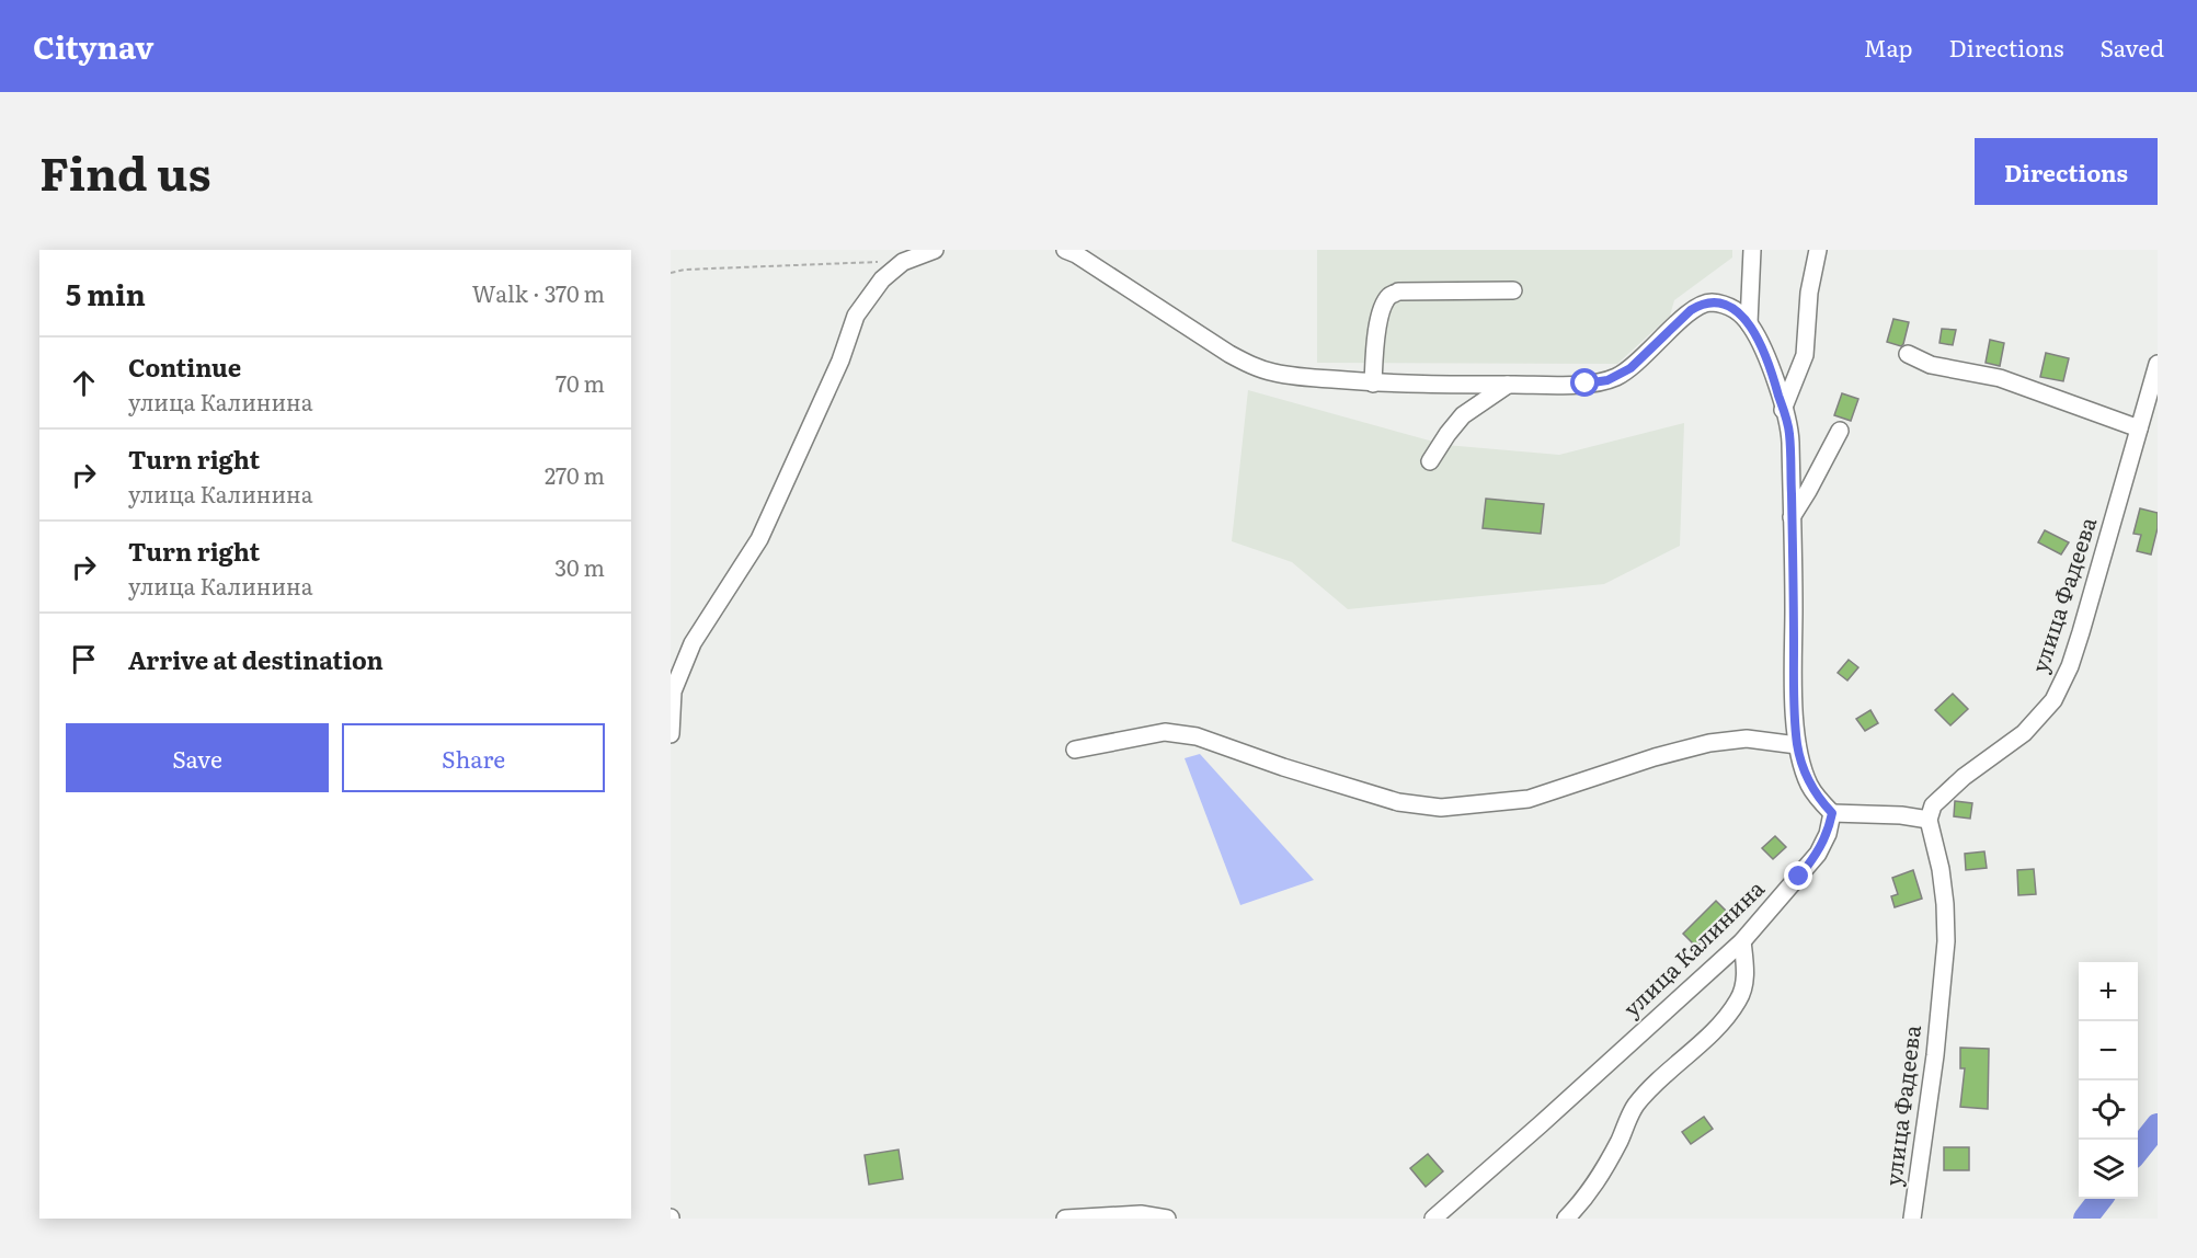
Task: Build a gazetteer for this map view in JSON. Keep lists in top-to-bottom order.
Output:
{
  "streets": {
    "street": ["улица Фадеева", "улица Калинина"]
  },
  "page": {
    "header": "Citynav",
    "nav": ["Map", "Directions", "Saved"],
    "title": "Find us",
    "buttons": [
      "Directions",
      ["Save", "Share"]
    ],
    "heading": ["5 min", "Walk · 370 m"],
    "list": [
      ["Continue", "улица Калинина", "70 m"],
      ["Turn right", "улица Калинина", "270 m"],
      ["Turn right", "улица Калинина", "30 m"],
      "Arrive at destination"
    ],
    "map_buttons": ["+", "−"]
  }
}
